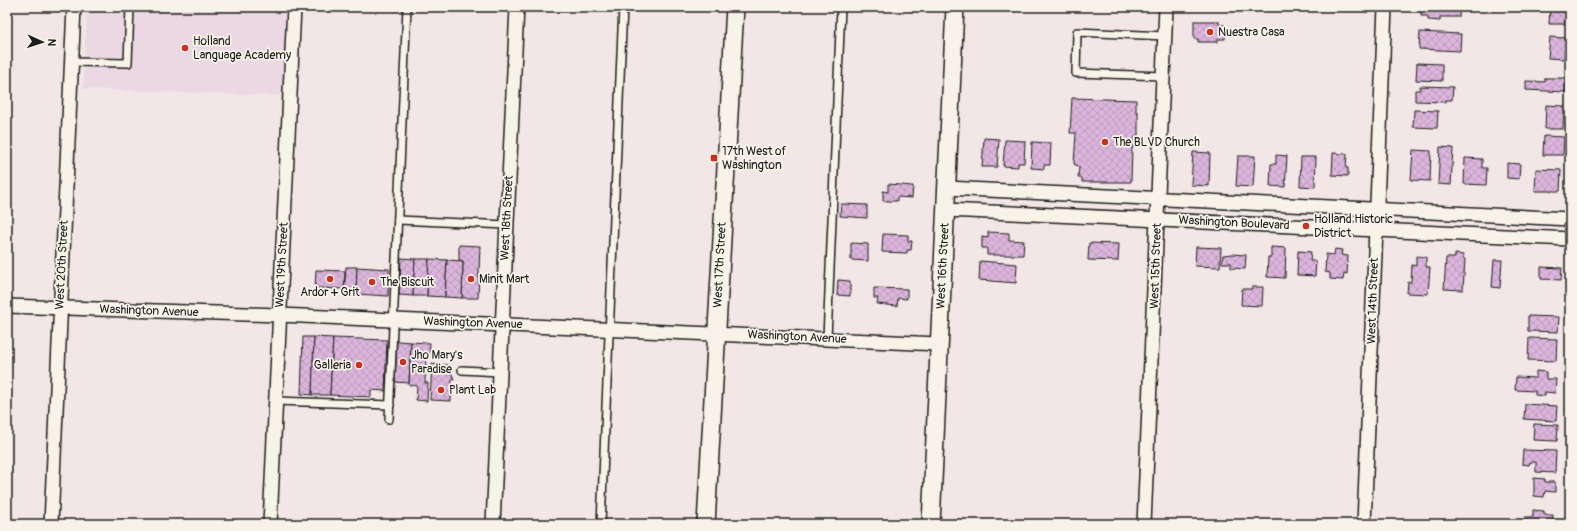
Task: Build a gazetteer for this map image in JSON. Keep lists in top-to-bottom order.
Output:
{
  "streets": {
    "street": [
      "West 18th Street",
      "Washington Boulevard",
      "West 20th Street",
      "West 19th Street",
      "West 17th Street",
      "West 16th Street",
      "West 15th Street",
      "West 14th Street",
      "Washington Avenue"
    ]
  },
  "crossings": [
    ["West 18th Street", "Washington Avenue"],
    ["Washington Boulevard", "West 16th Street"],
    ["Washington Boulevard", "West 15th Street"],
    ["Washington Boulevard", "West 14th Street"],
    ["West 20th Street", "Washington Avenue"],
    ["West 19th Street", "Washington Avenue"],
    ["West 17th Street", "Washington Avenue"],
    ["West 16th Street", "Washington Avenue"]
  ],
  "places": {
    "other": [
      "Nuestra Casa",
      "Holland Language Academy",
      "The BLVD Church",
      "Holland Historic District",
      "Ardor + Grit",
      "Minit Mart",
      "The Biscuit",
      "Jho Mary's Paradise",
      "Galleria",
      "Plant Lab"
    ],
    "transit": ["17th West of Washington"]
  },
  "north": "right"
}
